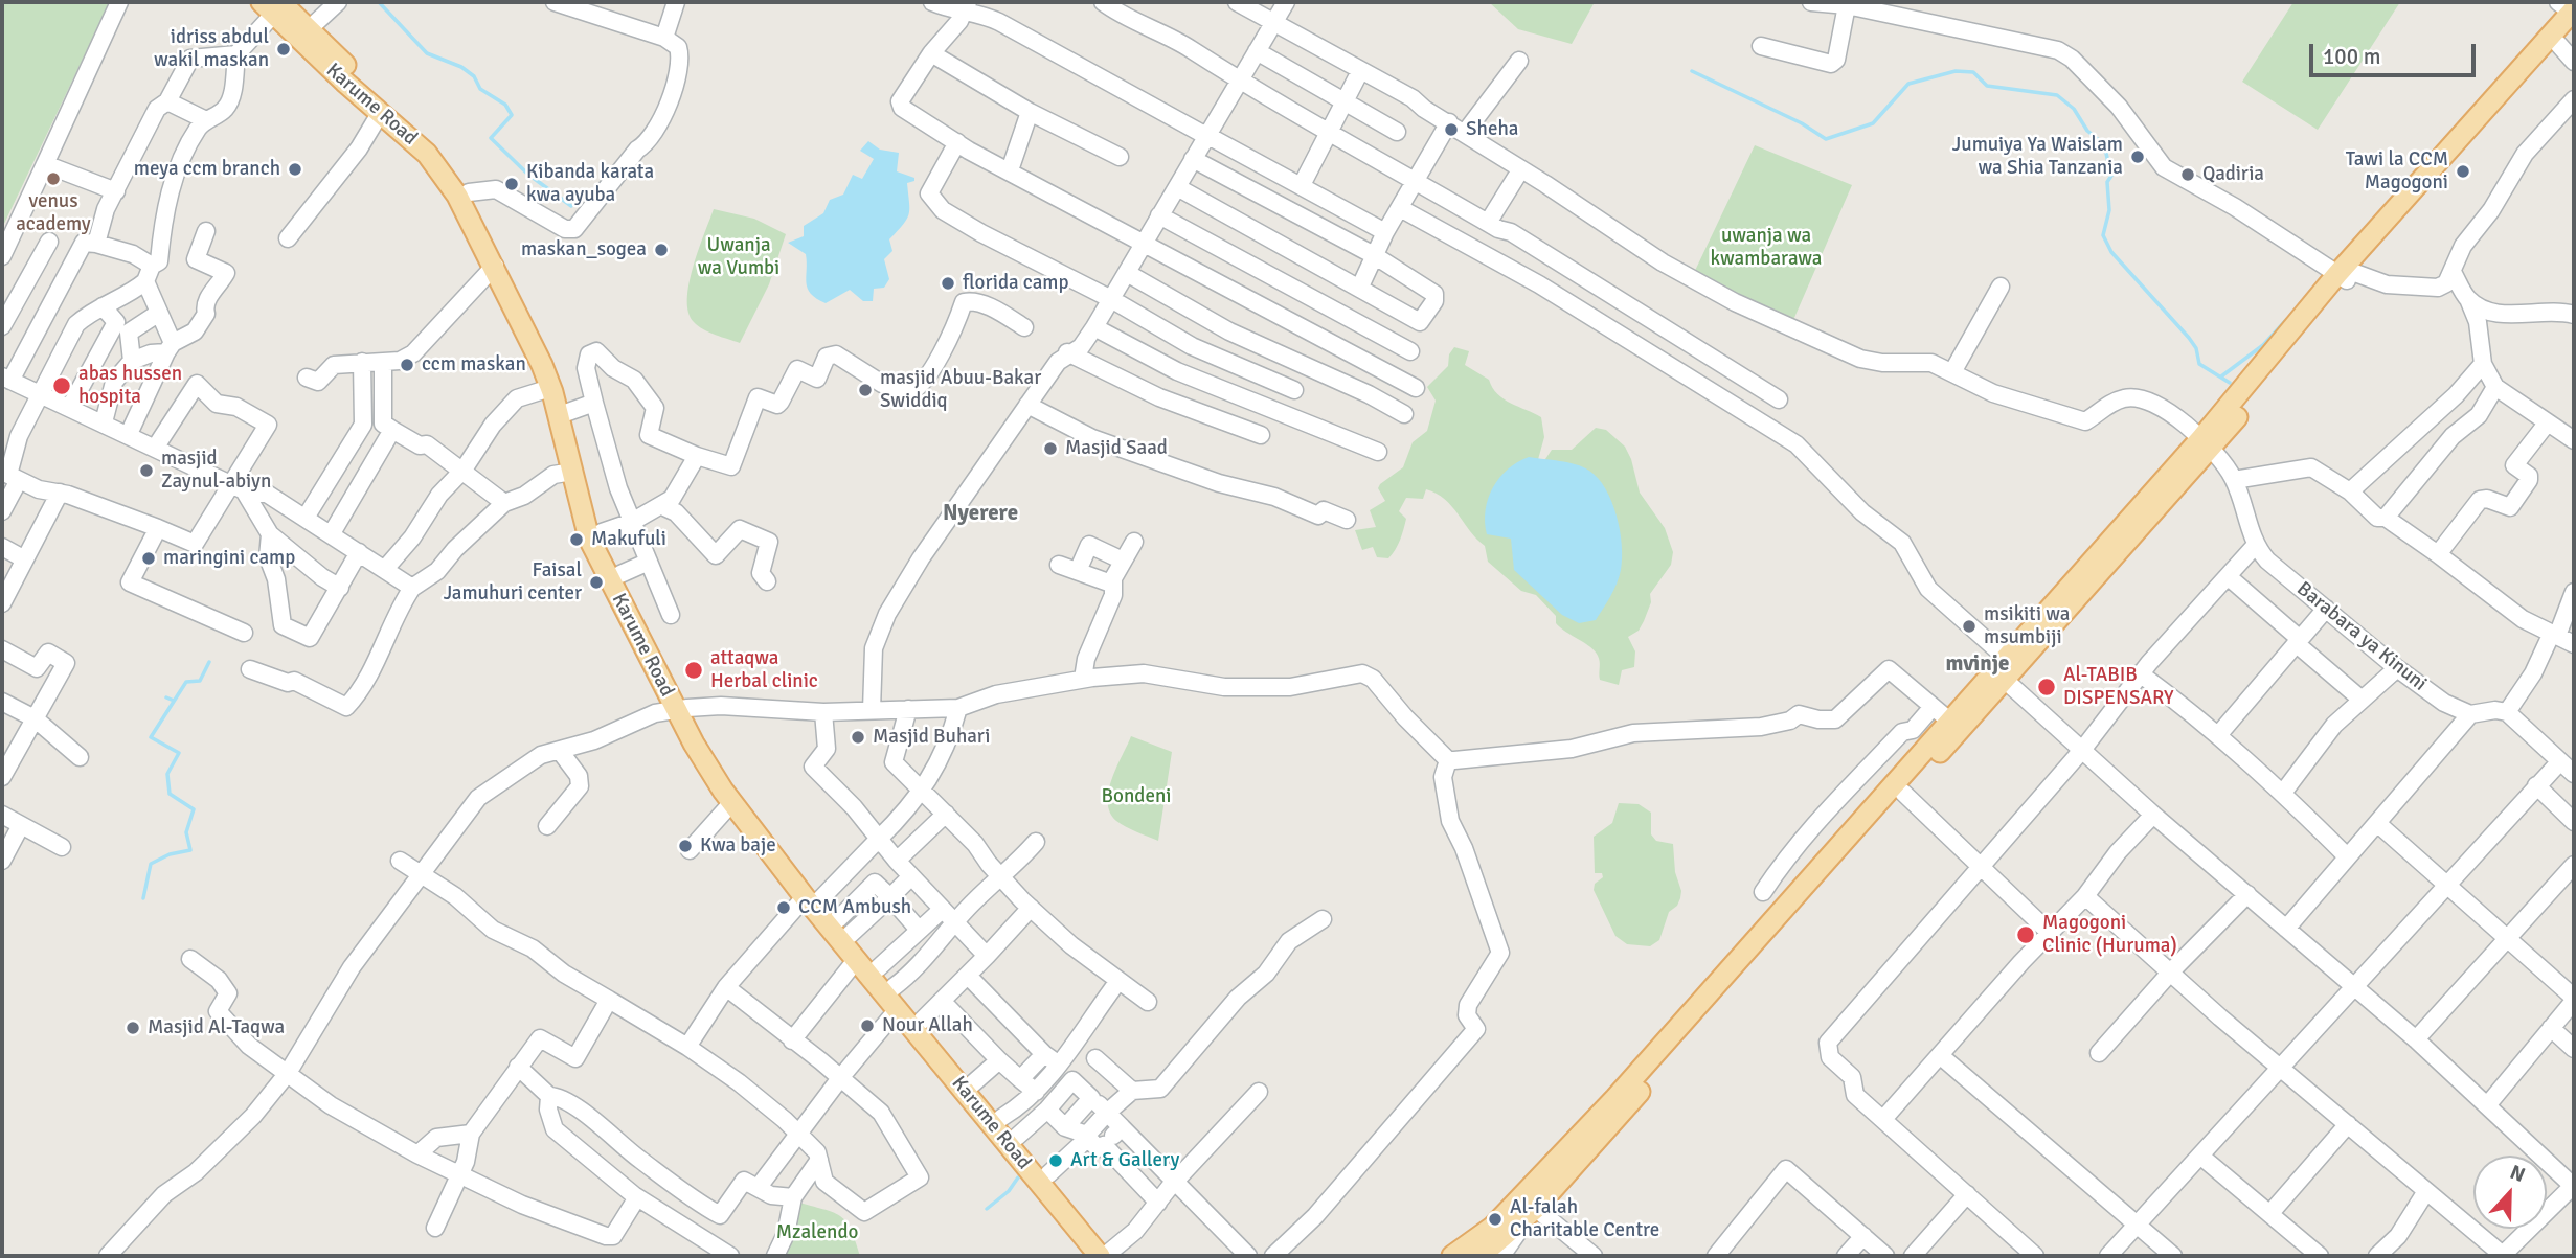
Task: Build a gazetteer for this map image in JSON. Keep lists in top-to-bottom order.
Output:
{
  "streets": {
    "main road": ["Karume Road"],
    "street": ["Barabara ya Kinuni"]
  },
  "districts": ["Nyerere", "mvinje"],
  "parks": [
    "uwanja wa kwambarawa",
    "Uwanja wa Vumbi",
    "Bondeni",
    "Mzalendo"
  ],
  "places": [
    "idriss abdul wakil maskan",
    "Sheha",
    "Jumuiya Ya Waislam wa Shia Tanzania",
    "meya ccm branch",
    "Tawi la CCM Magogoni",
    "Qadiria",
    "venus academy",
    "Kibanda karata kwa ayuba",
    "maskan_sogea",
    "florida camp",
    "ccm maskan",
    "abas hussen hospita",
    "masjid Abuu-Bakar Swiddiq",
    "Masjid Saad",
    "masjid Zaynul-abiyn",
    "Makufuli",
    "maringini camp",
    "Faisal Jamuhuri center",
    "msikiti wa msumbiji",
    "attaqwa Herbal clinic",
    "Al-TABIB DISPENSARY",
    "Masjid Buhari",
    "Kwa baje",
    "CCM Ambush",
    "Magogoni Clinic (Huruma)",
    "Nour Allah",
    "Masjid Al-Taqwa",
    "Art & Gallery",
    "Al-falah Charitable Centre"
  ],
  "scale_bar": "100 m",
  "north": "top"
}
